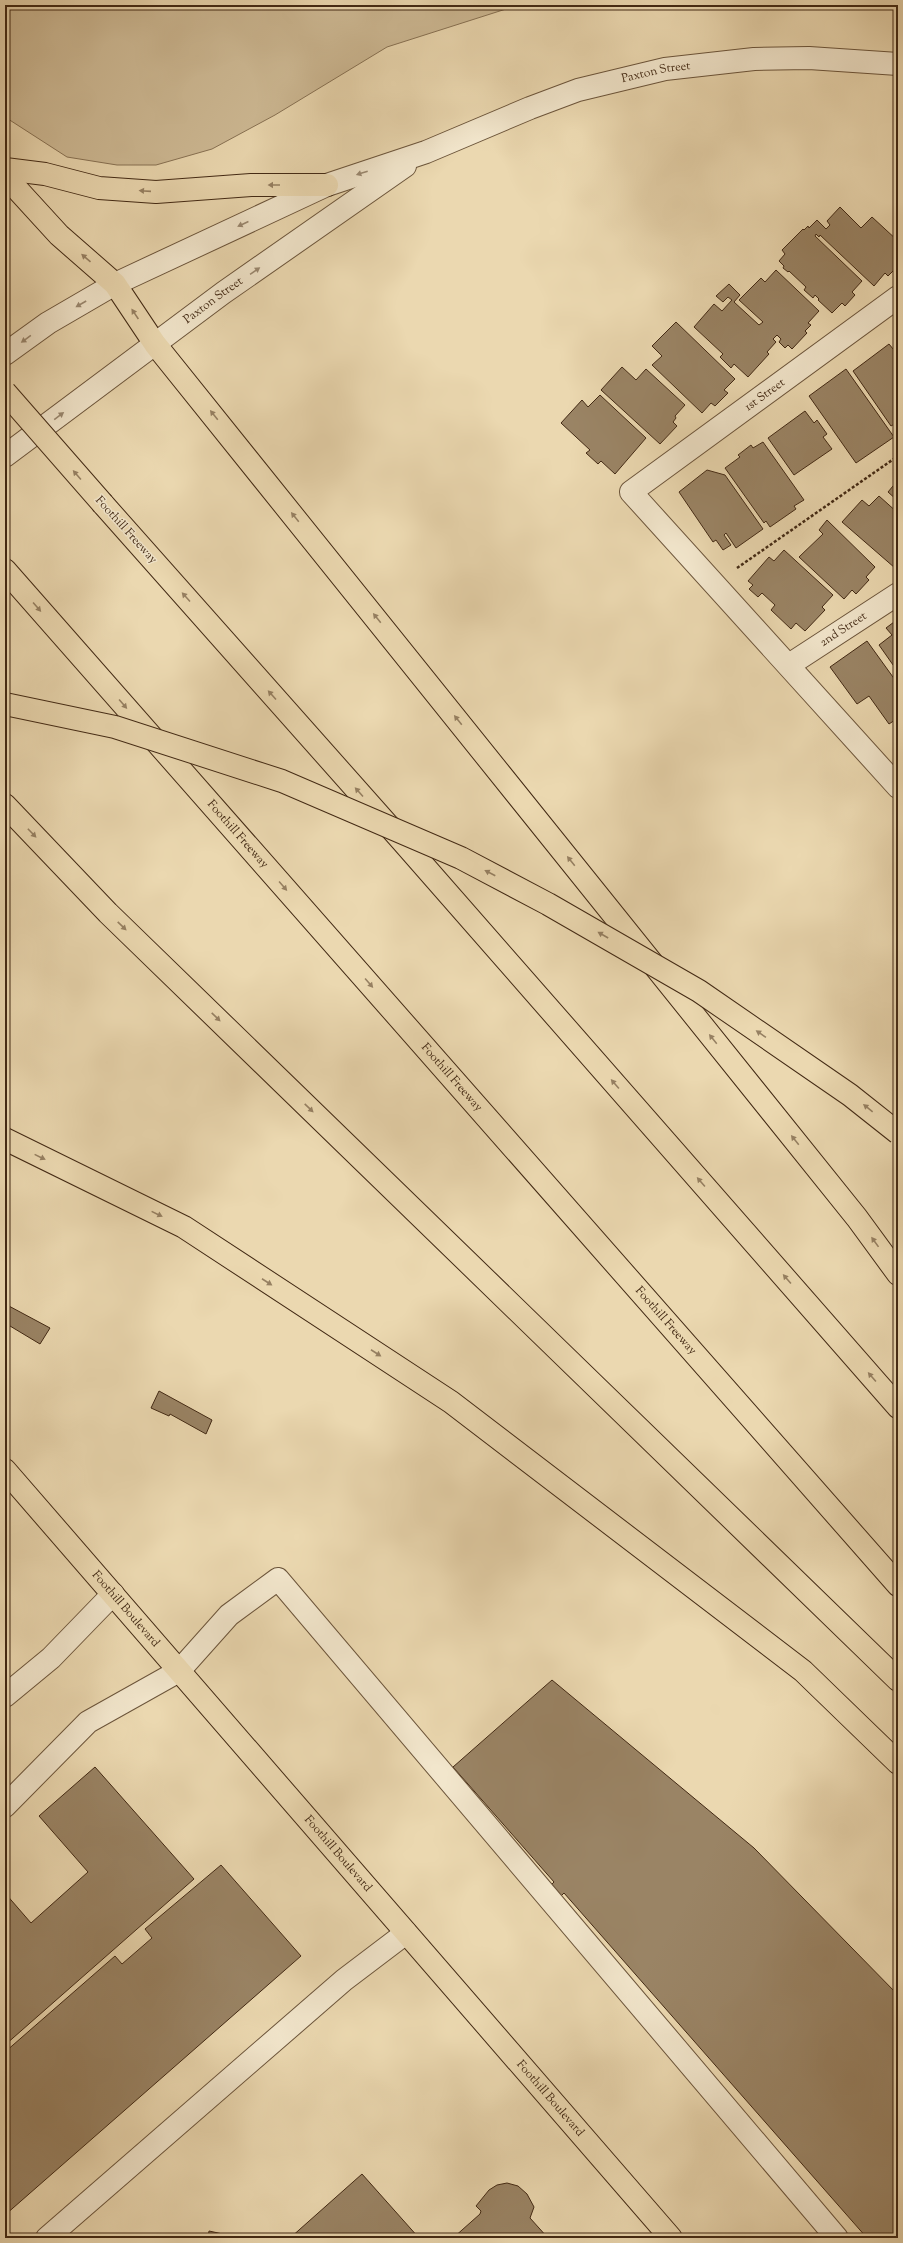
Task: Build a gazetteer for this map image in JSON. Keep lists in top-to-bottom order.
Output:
{
  "streets": {
    "main road": ["Foothill Freeway", "Foothill Boulevard"],
    "street": ["Paxton Street", "1st Street", "2nd Street"]
  }
}
